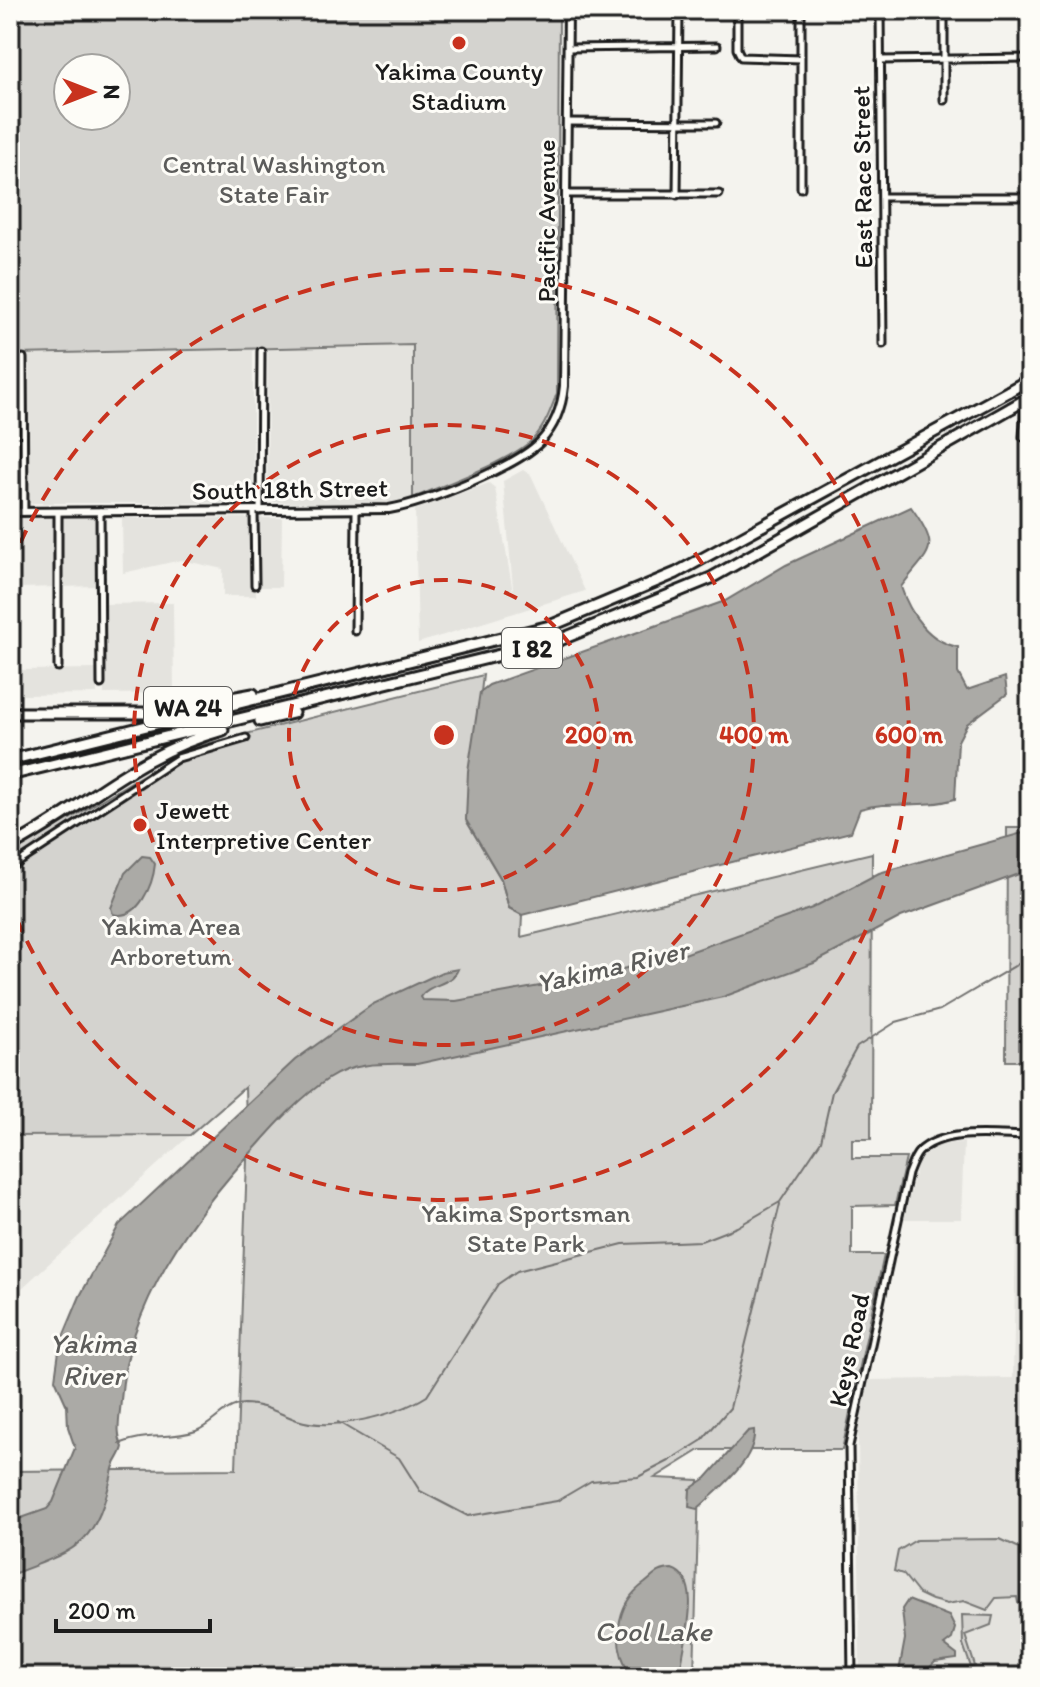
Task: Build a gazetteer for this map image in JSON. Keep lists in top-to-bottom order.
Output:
{
  "streets": {
    "highway": ["I 82", "WA 24"],
    "street": [
      "East Race Street",
      "Pacific Avenue",
      "South 18th Street",
      "Keys Road"
    ]
  },
  "crossings": [
    ["Pacific Avenue", "South 18th Street"],
    ["I 82", "WA 24"]
  ],
  "water": ["Yakima River", "Cool Lake"],
  "parks": ["Central Washington State Fair", "Yakima Area Arboretum", "Yakima Sportsman State Park"],
  "places": ["Yakima County Stadium", "Jewett Interpretive Center"],
  "scale_bar": "200 m",
  "north": "right",
  "rings": ["200 m", "400 m", "600 m"]
}
